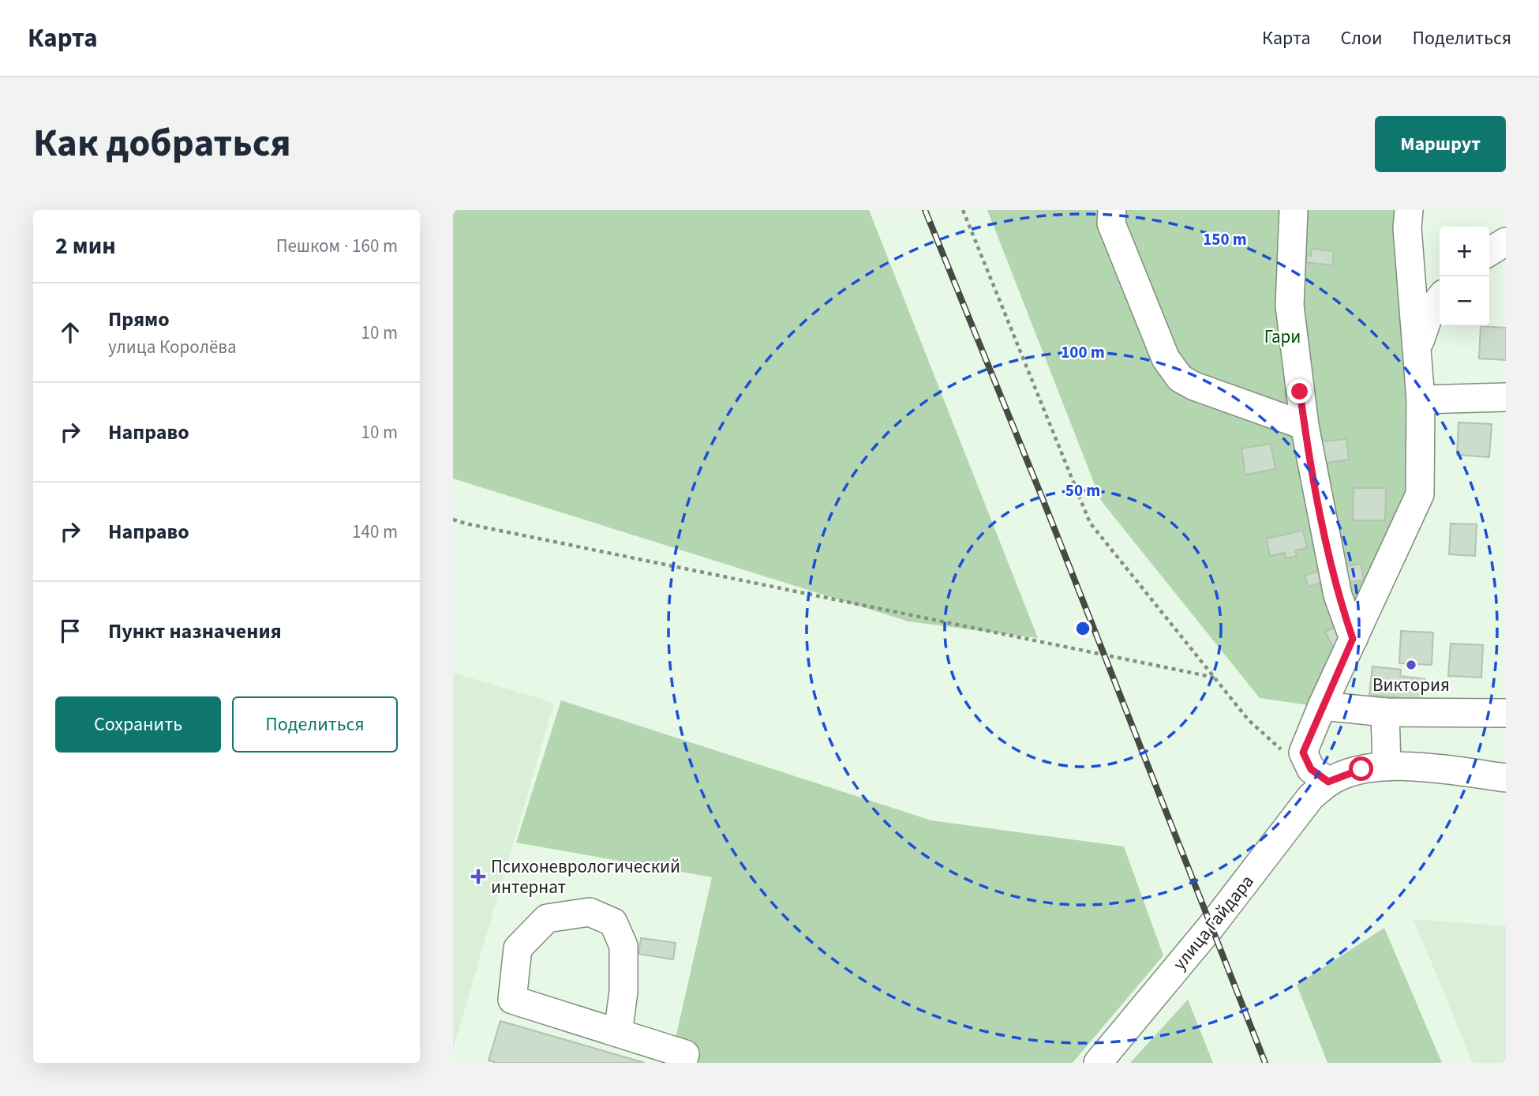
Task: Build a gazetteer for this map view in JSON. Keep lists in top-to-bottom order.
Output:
{
  "streets": {
    "street": ["улица Гайдара"]
  },
  "parks": ["Гари"],
  "places": {
    "other": ["Виктория"],
    "health": ["Психоневрологический интернат"]
  },
  "page": {
    "header": "Карта",
    "nav": ["Карта", "Слои", "Поделиться"],
    "title": "Как добраться",
    "buttons": [
      "Маршрут",
      ["Сохранить", "Поделиться"]
    ],
    "heading": ["2 мин", "Пешком · 160 m"],
    "map_buttons": ["+", "−"],
    "list": [
      ["Прямо", "улица Королёва", "10 m"],
      ["Направо", "10 m"],
      ["Направо", "140 m"],
      "Пункт назначения"
    ]
  },
  "rings": ["150 m", "100 m", "50 m"]
}
